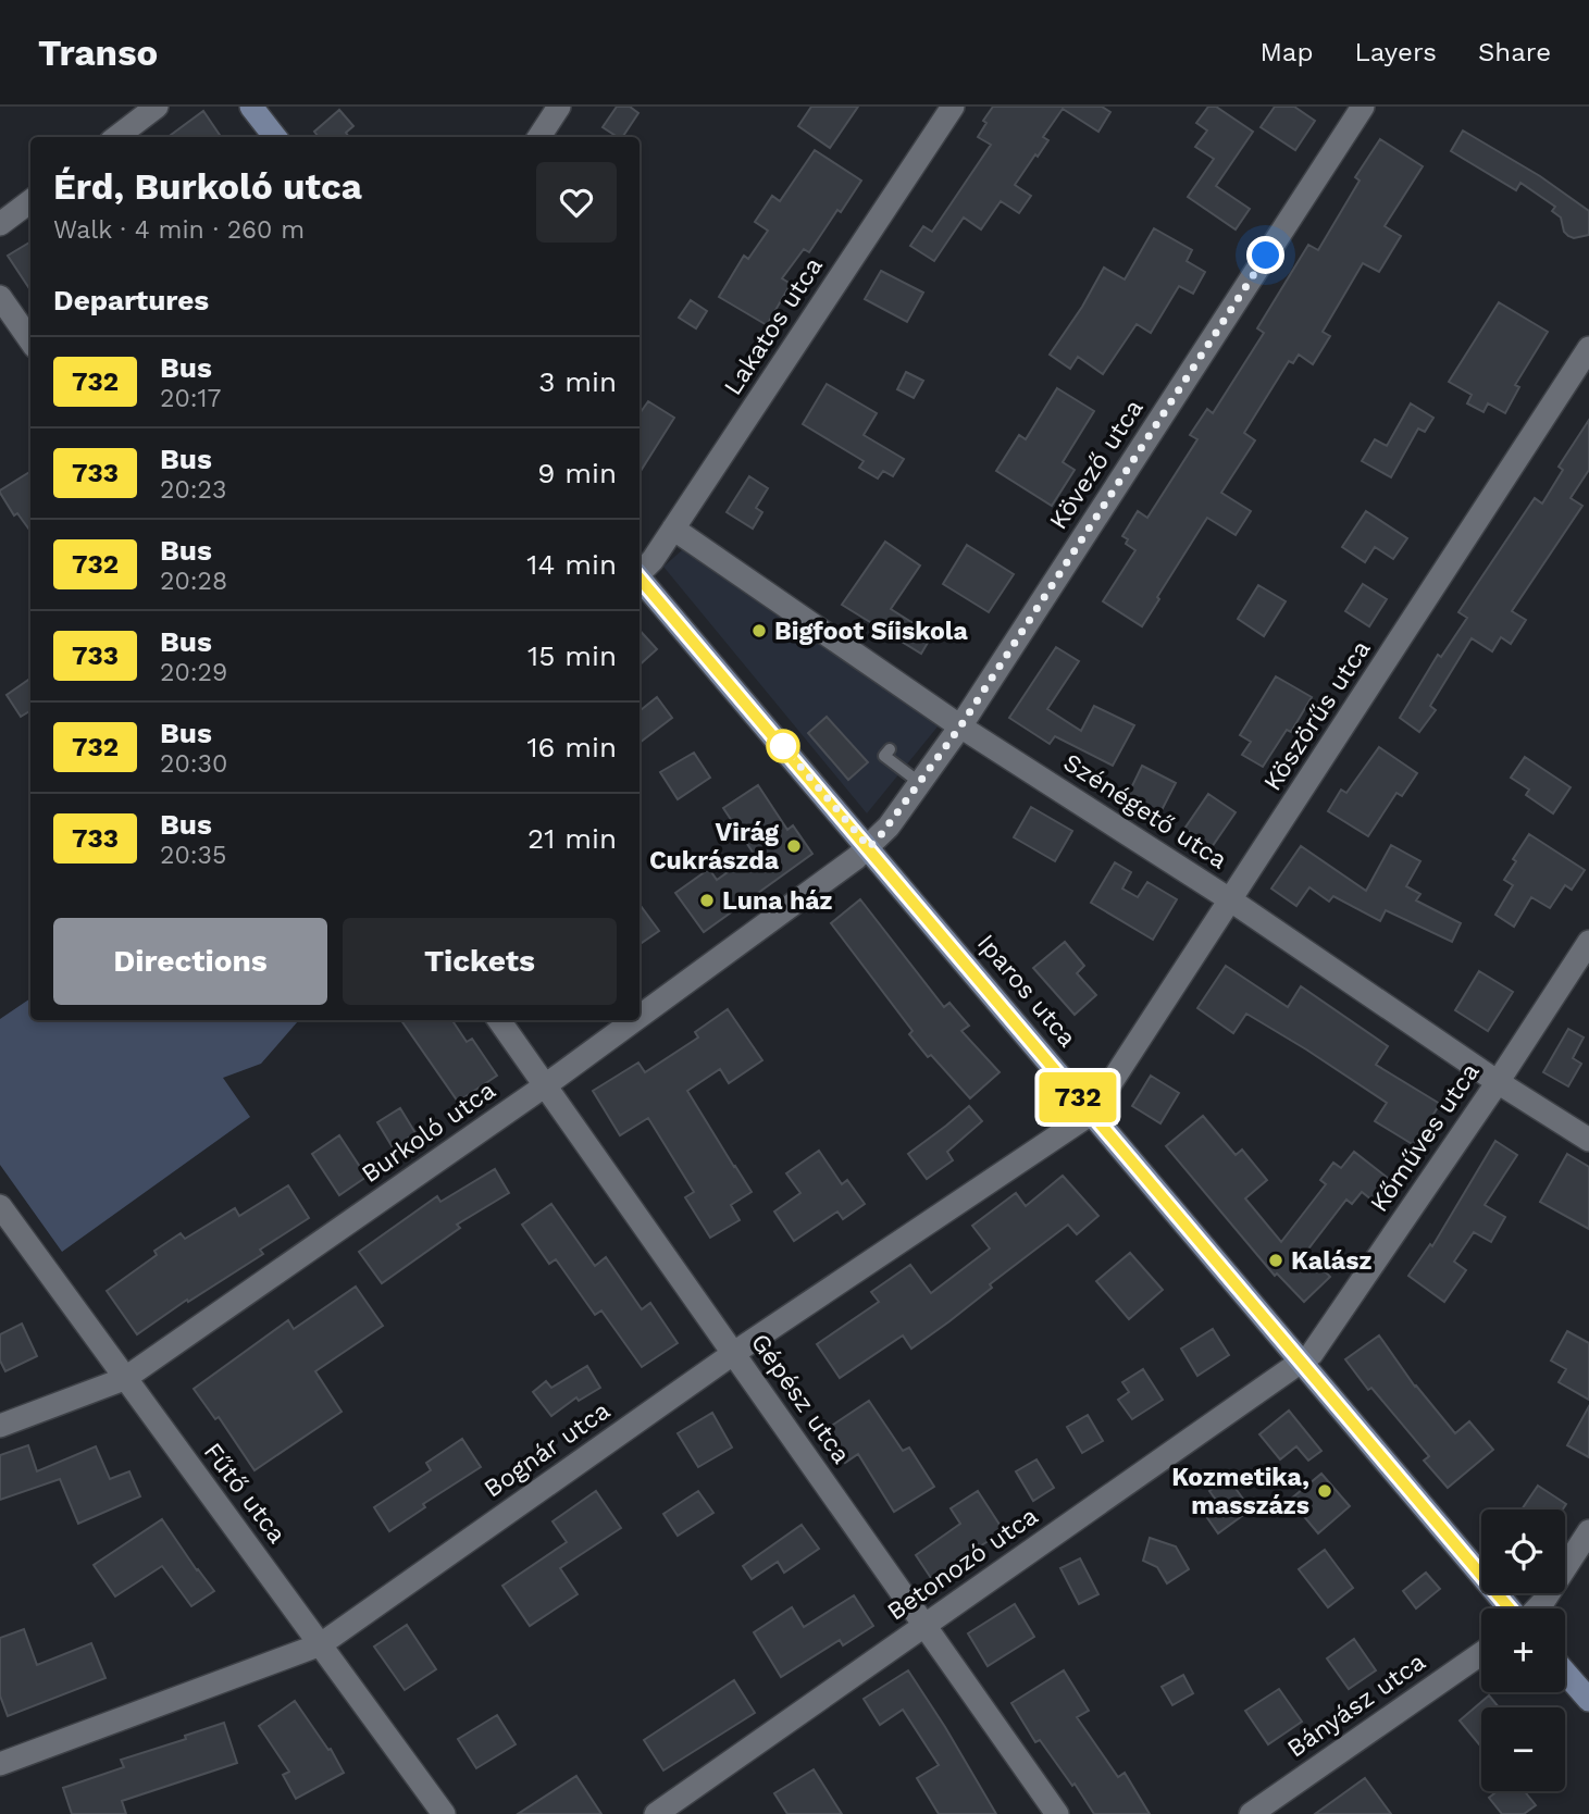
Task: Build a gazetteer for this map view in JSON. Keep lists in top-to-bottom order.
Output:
{
  "streets": {
    "street": [
      "Lakatos utca",
      "Kövező utca",
      "Köszörűs utca",
      "Szénégető utca",
      "Iparos utca",
      "Burkoló utca",
      "Kőműves utca",
      "Gépész utca",
      "Bognár utca",
      "Fűtő utca",
      "Betonozó utca",
      "Bányász utca"
    ]
  },
  "crossings": [
    ["Lakatos utca", "Szénégető utca"],
    ["Kövező utca", "Szénégető utca"],
    ["Kövező utca", "Iparos utca"],
    ["Kövező utca", "Burkoló utca"],
    ["Köszörűs utca", "Szénégető utca"],
    ["Köszörűs utca", "Iparos utca"],
    ["Köszörűs utca", "Bognár utca"],
    ["Szénégető utca", "Kőműves utca"],
    ["Iparos utca", "Burkoló utca"],
    ["Iparos utca", "Kőműves utca"],
    ["Iparos utca", "Bognár utca"],
    ["Iparos utca", "Betonozó utca"],
    ["Burkoló utca", "Gépész utca"],
    ["Burkoló utca", "Fűtő utca"],
    ["Kőműves utca", "Betonozó utca"],
    ["Gépész utca", "Bognár utca"],
    ["Gépész utca", "Betonozó utca"],
    ["Bognár utca", "Fűtő utca"]
  ],
  "places": [
    "Bigfoot Síiskola",
    "Virág Cukrászda",
    "Luna ház",
    "Kalász",
    "Kozmetika, masszázs"
  ],
  "lines": ["bus line 732"],
  "page": {
    "header": "Transo",
    "nav": ["Map", "Layers", "Share"],
    "on_map": "732",
    "heading": [
      ["Érd, Burkoló utca", "Walk · 4 min · 260 m"],
      "Departures"
    ],
    "list": [
      {
        "mark": "732",
        "name": "Bus",
        "note": "20:17",
        "value": "3 min"
      },
      {
        "mark": "733",
        "name": "Bus",
        "note": "20:23",
        "value": "9 min"
      },
      {
        "mark": "732",
        "name": "Bus",
        "note": "20:28",
        "value": "14 min"
      },
      {
        "mark": "733",
        "name": "Bus",
        "note": "20:29",
        "value": "15 min"
      },
      {
        "mark": "732",
        "name": "Bus",
        "note": "20:30",
        "value": "16 min"
      },
      {
        "mark": "733",
        "name": "Bus",
        "note": "20:35",
        "value": "21 min"
      }
    ],
    "buttons": ["Directions", "Tickets"],
    "map_buttons": ["+", "−"]
  }
}
